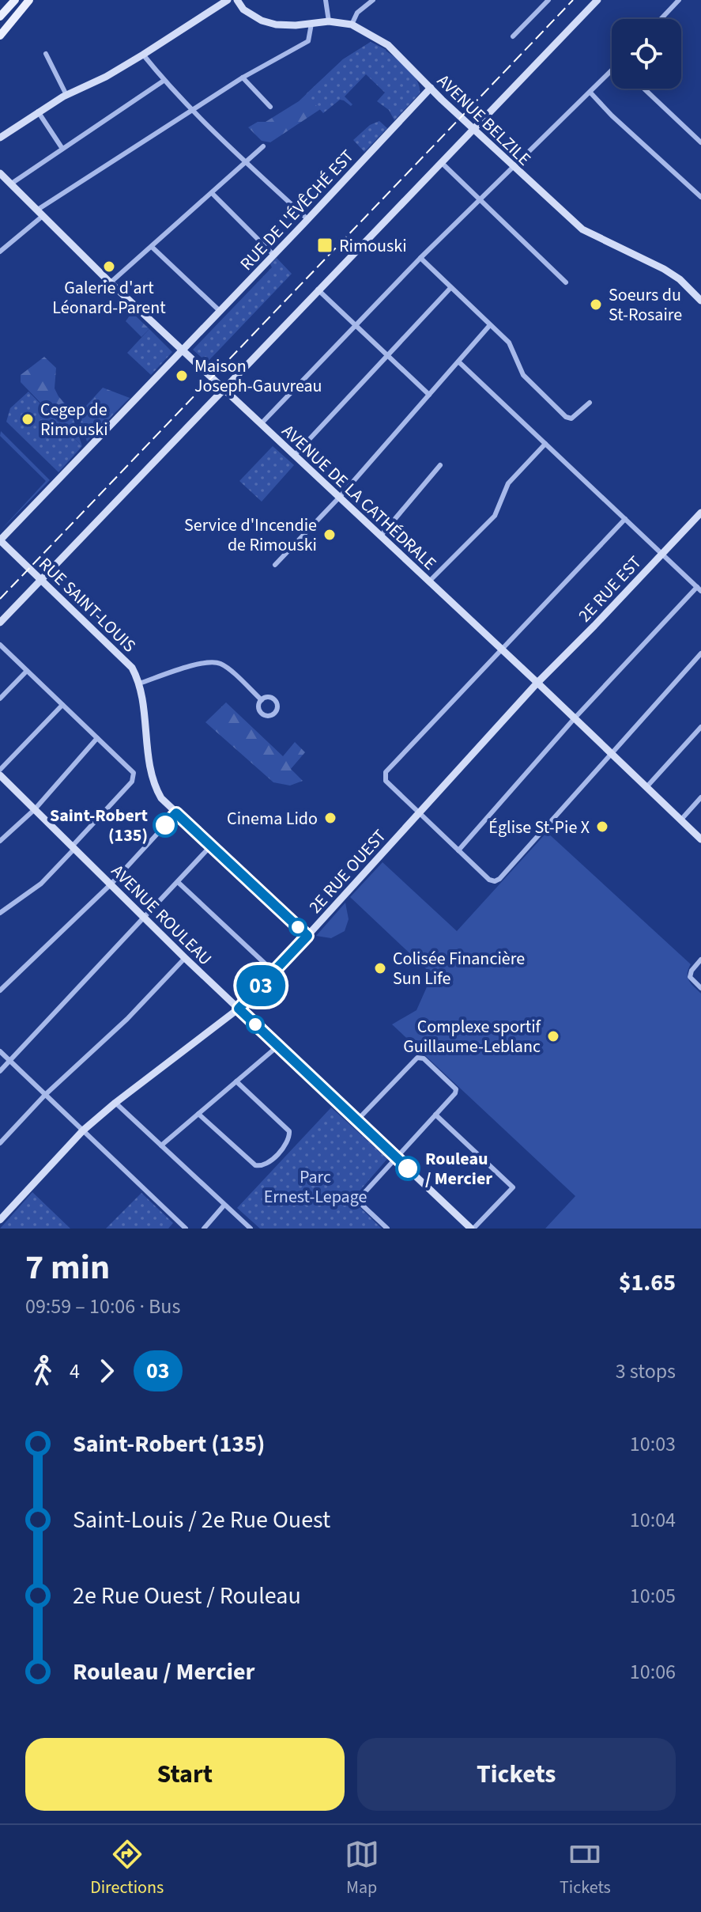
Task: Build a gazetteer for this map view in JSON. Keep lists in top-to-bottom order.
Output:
{
  "streets": {
    "street": [
      "AVENUE BELZILE",
      "RUE DE L'ÉVÊCHÉ EST",
      "AVENUE DE LA CATHÉDRALE",
      "2E RUE EST",
      "RUE SAINT-LOUIS",
      "2E RUE OUEST",
      "AVENUE ROULEAU"
    ]
  },
  "crossings": [
    ["AVENUE BELZILE", "RUE DE L'ÉVÊCHÉ EST"],
    ["RUE DE L'ÉVÊCHÉ EST", "AVENUE DE LA CATHÉDRALE"],
    ["RUE DE L'ÉVÊCHÉ EST", "RUE SAINT-LOUIS"],
    ["AVENUE DE LA CATHÉDRALE", "2E RUE EST"],
    ["AVENUE DE LA CATHÉDRALE", "2E RUE OUEST"],
    ["2E RUE EST", "2E RUE OUEST"],
    ["RUE SAINT-LOUIS", "2E RUE OUEST"],
    ["2E RUE OUEST", "AVENUE ROULEAU"]
  ],
  "parks": ["Parc Ernest-Lepage"],
  "places": {
    "transit": ["Rimouski"],
    "other": [
      "Galerie d'art Léonard-Parent",
      "Soeurs du St-Rosaire",
      "Maison Joseph-Gauvreau",
      "Cegep de Rimouski",
      "Service d'Incendie de Rimouski",
      "Cinema Lido",
      "Saint-Robert (135)",
      "Église St-Pie X",
      "Colisée Financière Sun Life",
      "Complexe sportif Guillaume-Leblanc",
      "Rouleau / Mercier"
    ]
  },
  "lines": ["bus line 03"],
  "page": {
    "on_map": "03",
    "heading": ["7 min", "09:59 – 10:06 · Bus", "$1.65"],
    "legs": ["4", "03", "3 stops"],
    "list": [
      {
        "name": "Saint-Robert (135)",
        "value": "10:03"
      },
      {
        "name": "Saint-Louis / 2e Rue Ouest",
        "value": "10:04"
      },
      {
        "name": "2e Rue Ouest / Rouleau",
        "value": "10:05"
      },
      {
        "name": "Rouleau / Mercier",
        "value": "10:06"
      }
    ],
    "buttons": ["Start", "Tickets"],
    "tabs": ["Directions", "Map", "Tickets"]
  }
}
